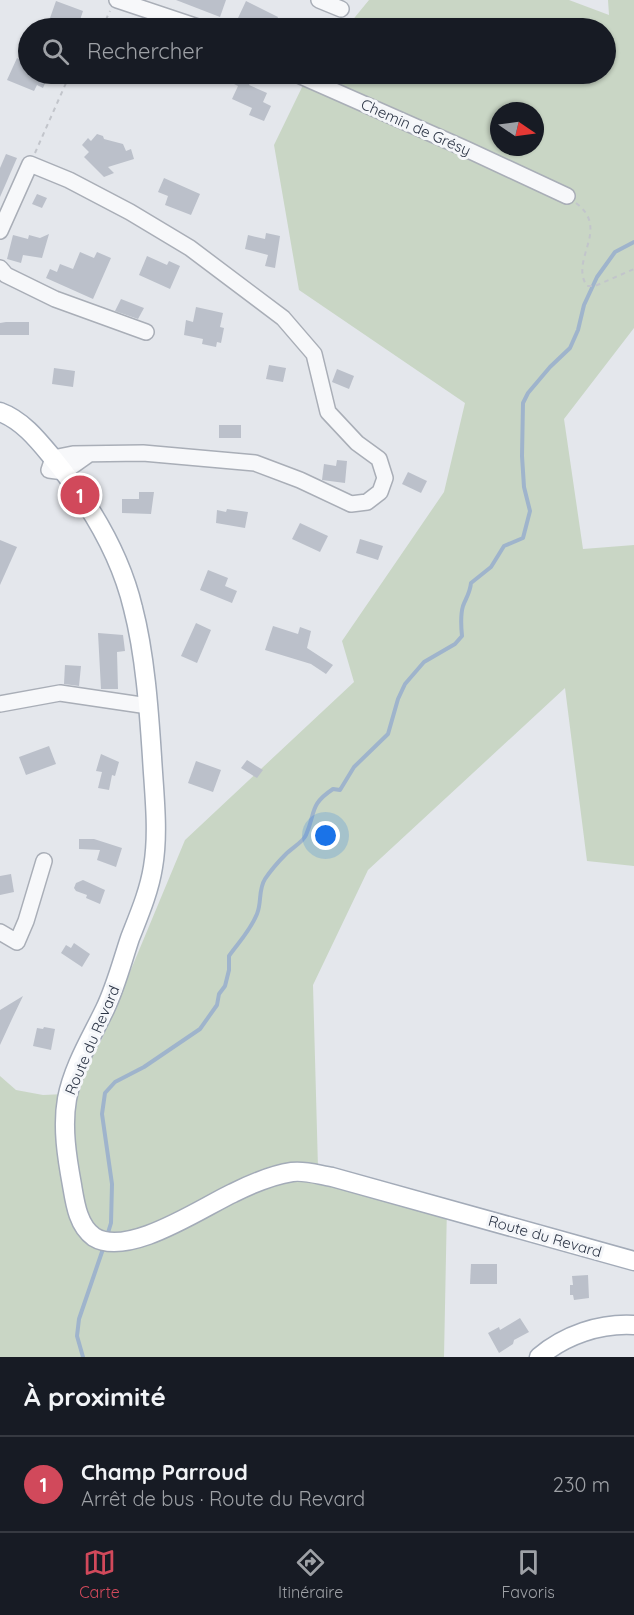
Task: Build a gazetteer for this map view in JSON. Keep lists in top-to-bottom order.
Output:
{
  "streets": {
    "main road": ["Route du Revard"],
    "street": ["Chemin de Grésy"]
  },
  "north": "right",
  "page": {
    "search": "Rechercher",
    "pins": "1",
    "heading": "À proximité",
    "list": [
      {
        "mark": "1",
        "name": "Champ Parroud",
        "note": "Arrêt de bus · Route du Revard",
        "value": "230 m"
      }
    ],
    "nav": ["Carte", "Itinéraire", "Favoris"]
  }
}
